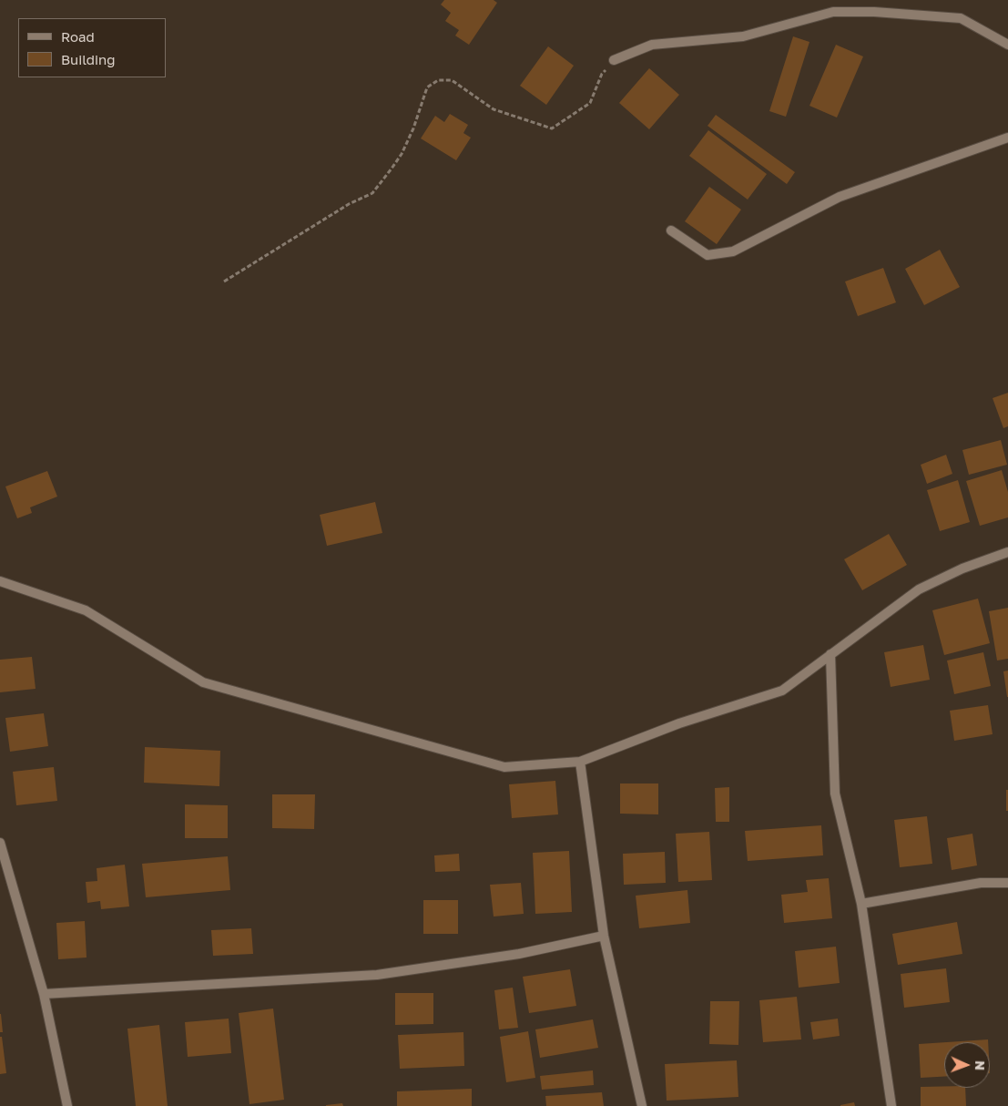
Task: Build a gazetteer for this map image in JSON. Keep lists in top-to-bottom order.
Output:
{
  "legend": ["Road", "Building"],
  "north": "right"
}
